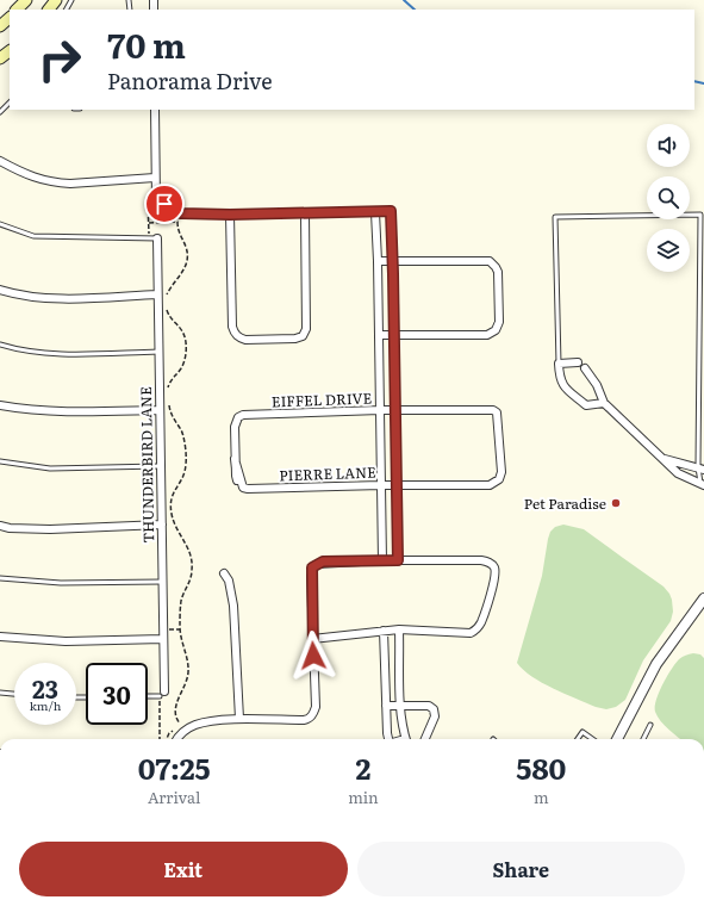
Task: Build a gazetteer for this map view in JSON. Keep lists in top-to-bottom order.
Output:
{
  "streets": {
    "street": ["EIFFEL DRIVE", "THUNDERBIRD LANE", "PIERRE LANE"]
  },
  "crossings": [
    ["EIFFEL DRIVE", "PIERRE LANE"]
  ],
  "places": ["Pet Paradise"],
  "page": {
    "turn": ["70 m", "Panorama Drive"],
    "speed": "23 km/h",
    "limit": "30",
    "eta": [
      "07:25",
      "Arrival",
      "2",
      "min",
      "580",
      "m"
    ],
    "buttons": ["Exit", "Share"]
  }
}
